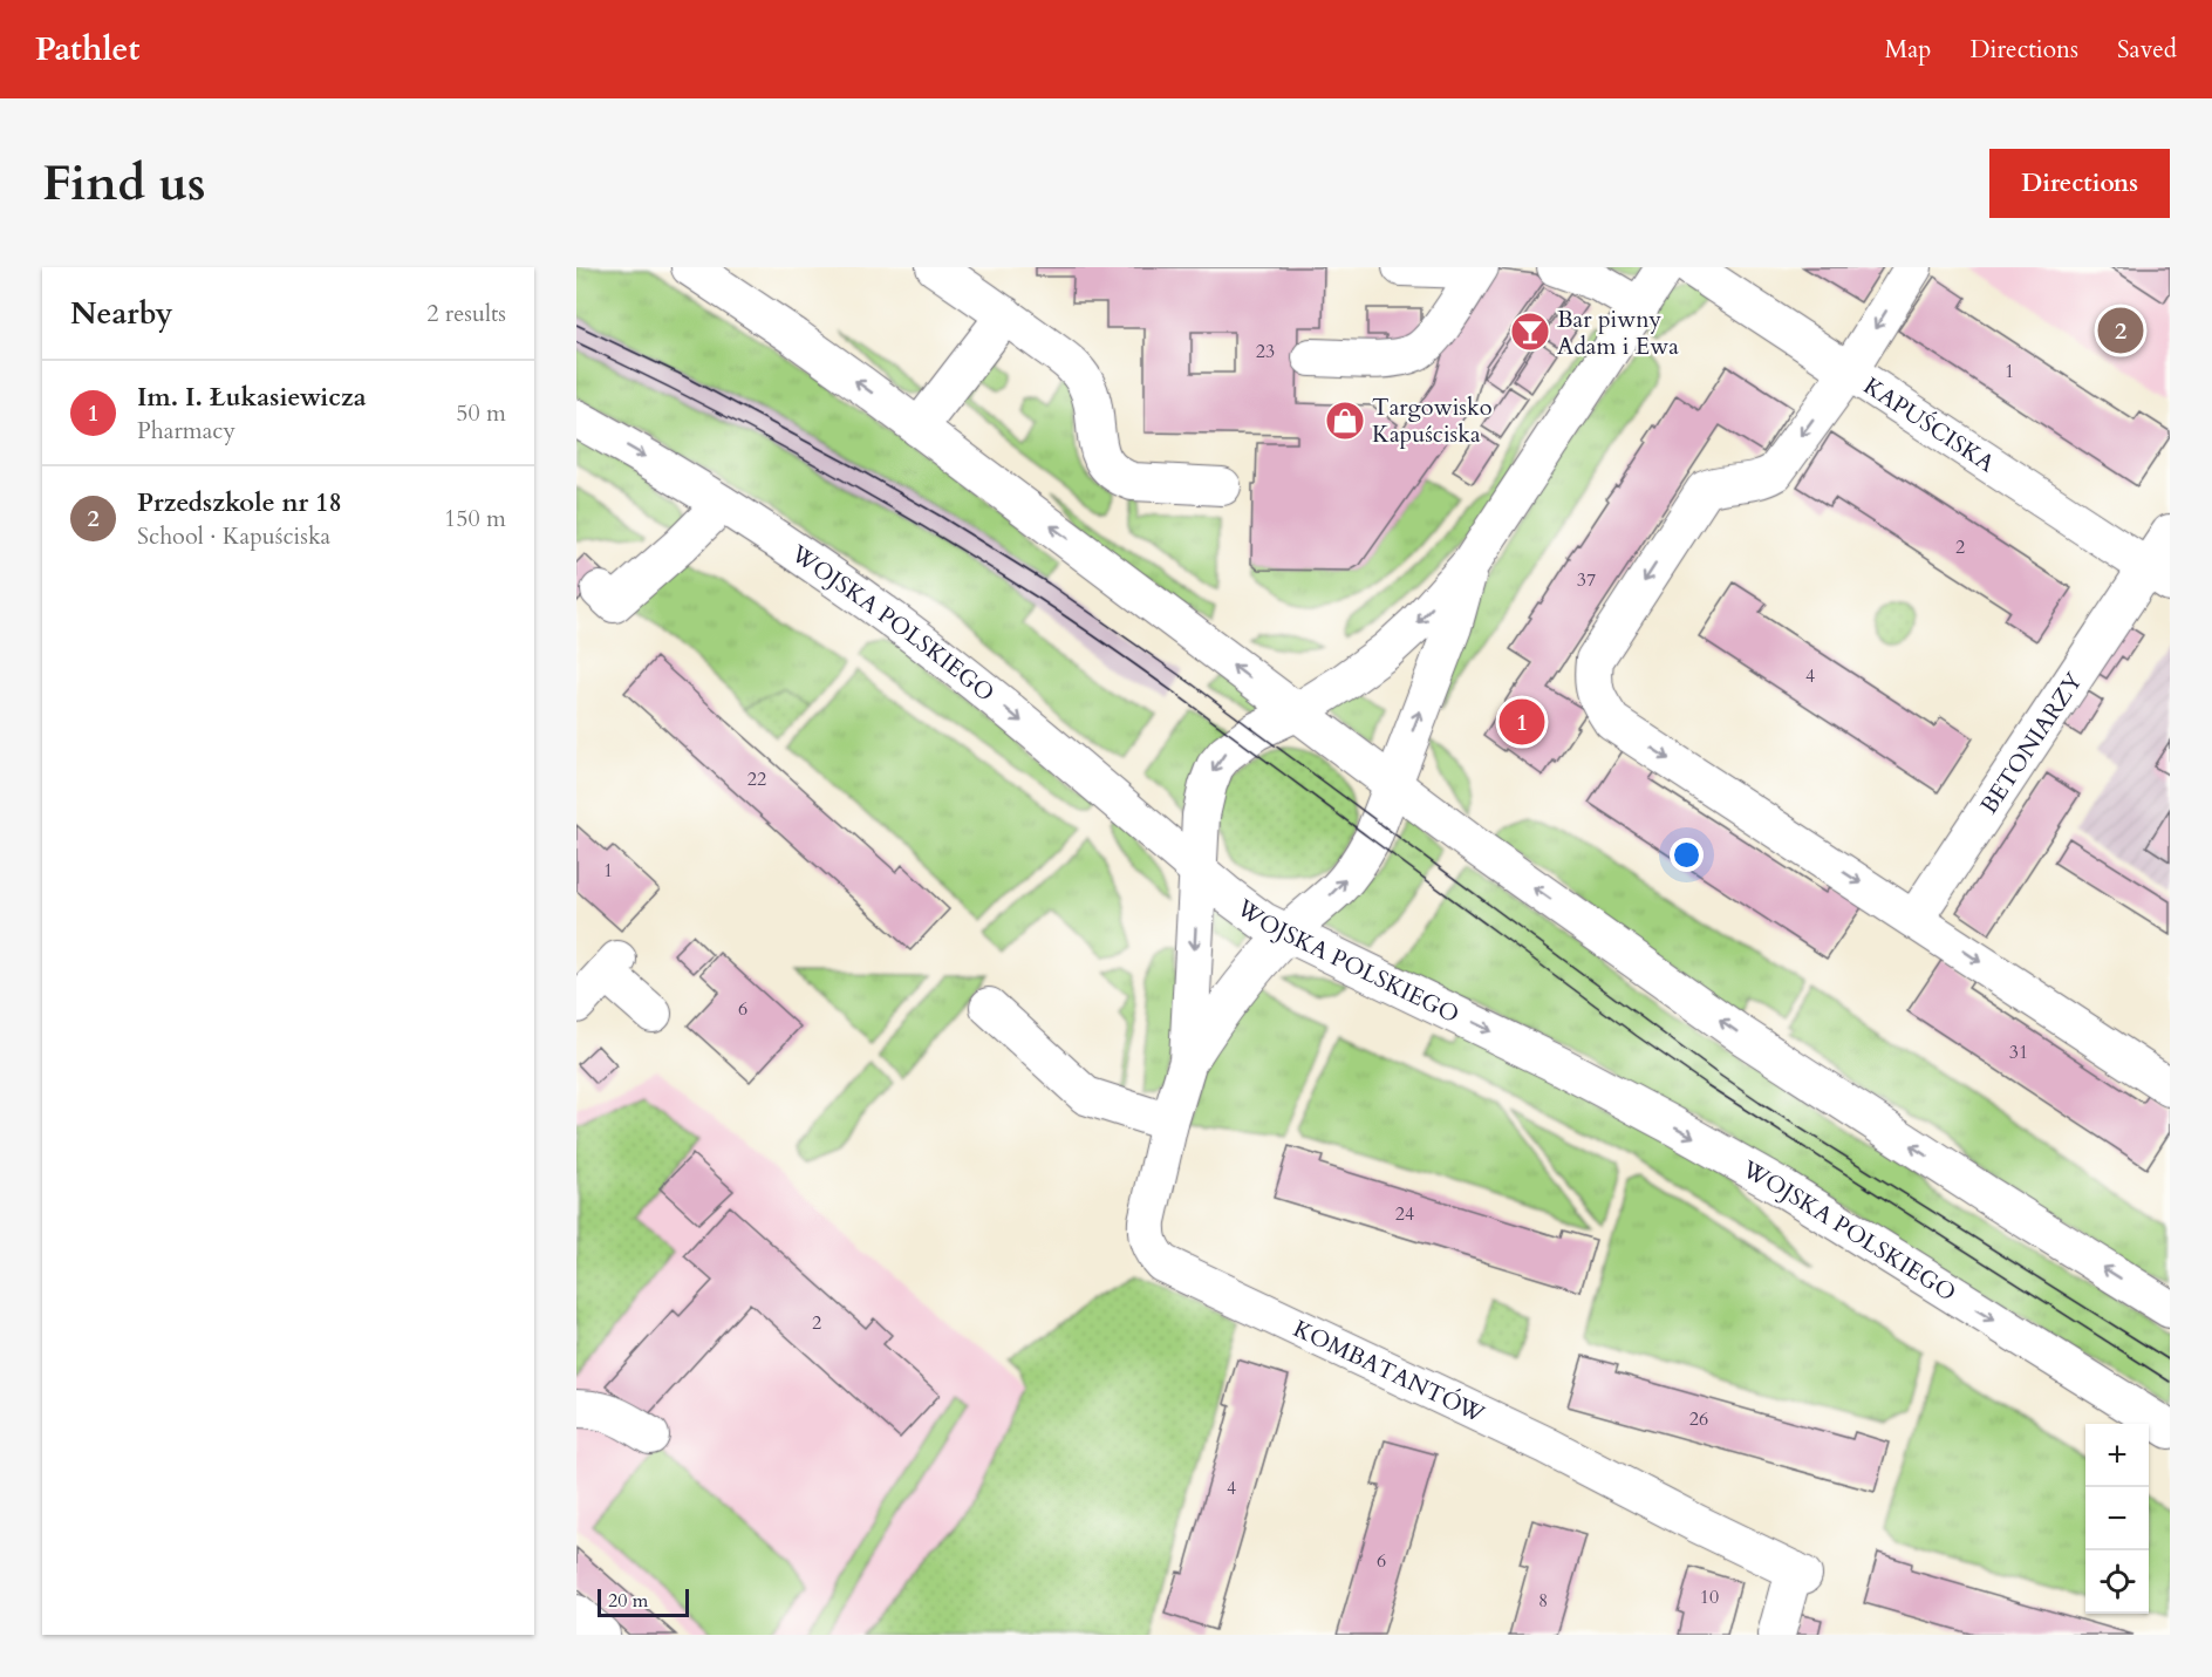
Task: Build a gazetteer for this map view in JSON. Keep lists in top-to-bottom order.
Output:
{
  "streets": {
    "street": [
      "KAPUŚCISKA",
      "WOJSKA POLSKIEGO",
      "BETONIARZY",
      "KOMBATANTÓW"
    ]
  },
  "crossings": [
    ["KAPUŚCISKA", "BETONIARZY"],
    ["WOJSKA POLSKIEGO", "KOMBATANTÓW"]
  ],
  "places": {
    "bar": ["Bar piwny Adam i Ewa"],
    "shop": ["Targowisko Kapuściska"]
  },
  "house_numbers": [
    "23",
    "1",
    "2",
    "37",
    "4",
    "22",
    "1",
    "6",
    "31",
    "24",
    "2",
    "26",
    "4",
    "6",
    "10",
    "8"
  ],
  "scale_bar": "20 m",
  "page": {
    "header": "Pathlet",
    "nav": ["Map", "Directions", "Saved"],
    "buttons": "Directions",
    "title": "Find us",
    "heading": ["Nearby", "2 results"],
    "pins": ["2", "1"],
    "list": [
      {
        "mark": "1",
        "name": "Im. I. Łukasiewicza",
        "note": "Pharmacy",
        "value": "50 m"
      },
      {
        "mark": "2",
        "name": "Przedszkole nr 18",
        "note": "School · Kapuściska",
        "value": "150 m"
      }
    ],
    "map_buttons": ["+", "−"],
    "scale": "20 m"
  }
}
